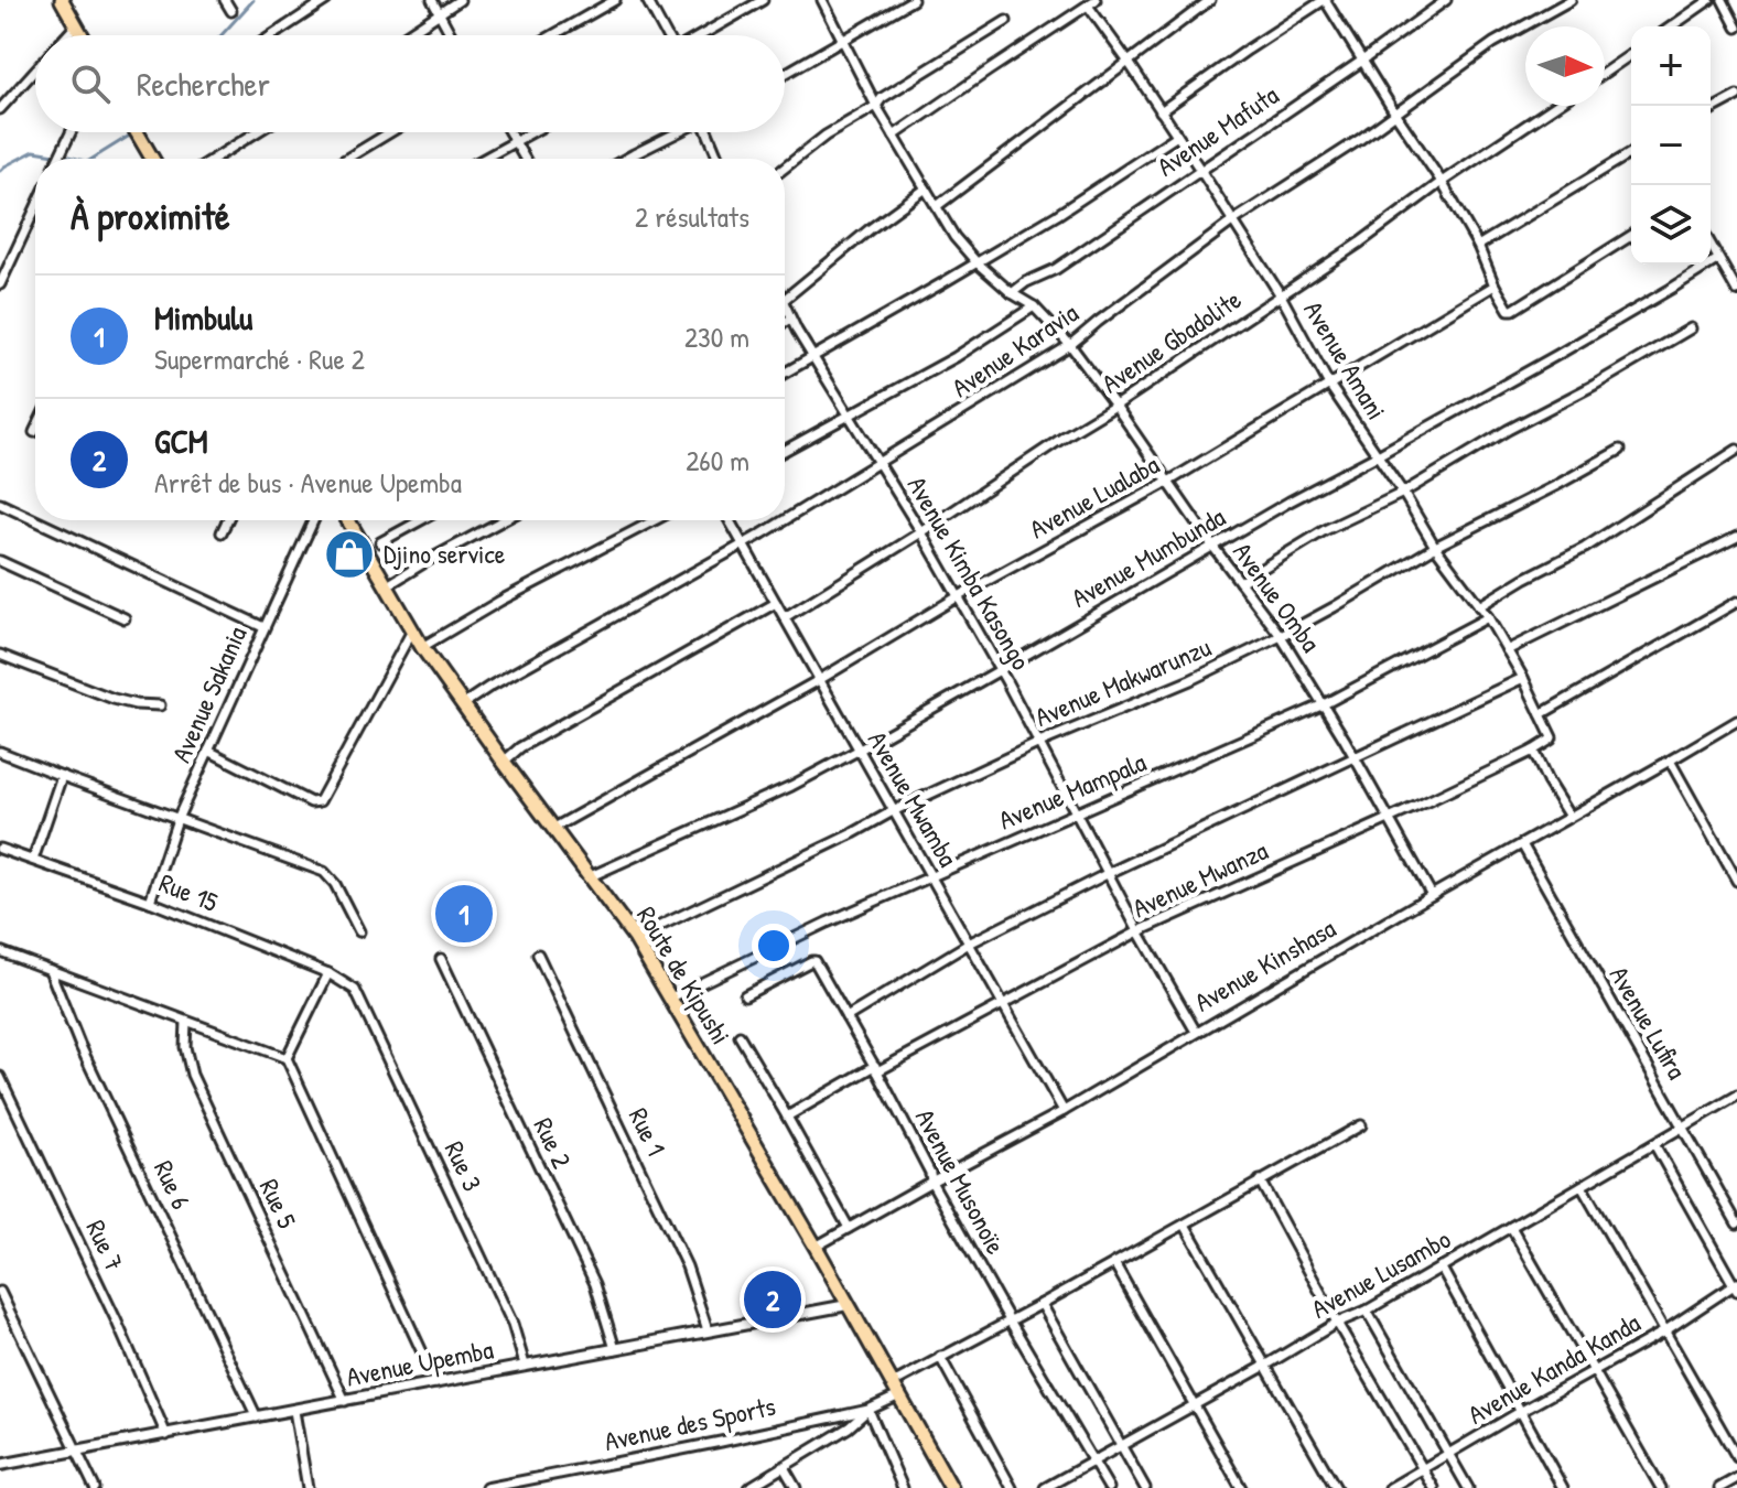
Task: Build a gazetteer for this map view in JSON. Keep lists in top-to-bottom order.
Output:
{
  "streets": {
    "highway": ["Route de Kipushi"],
    "street": [
      "Avenue Mafuta",
      "Avenue Gbadolite",
      "Avenue Karavia",
      "Avenue Amani",
      "Avenue Lualaba",
      "Avenue Mumbunda",
      "Avenue Kimba Kasongo",
      "Avenue Omba",
      "Avenue Makwarunzu",
      "Avenue Sakania",
      "Avenue Mampala",
      "Avenue Mwamba",
      "Avenue Mwanza",
      "Rue 15",
      "Avenue Kinshasa",
      "Avenue Lufira",
      "Rue 1",
      "Rue 2",
      "Rue 3",
      "Avenue Musonoïe",
      "Rue 6",
      "Rue 5",
      "Rue 7",
      "Avenue Lusambo",
      "Avenue Upemba",
      "Avenue Kanda Kanda",
      "Avenue des Sports"
    ]
  },
  "crossings": [
    ["Avenue Mafuta", "Avenue Amani"],
    ["Avenue Mafuta", "Avenue Omba"],
    ["Avenue Gbadolite", "Avenue Amani"],
    ["Avenue Gbadolite", "Avenue Kimba Kasongo"],
    ["Avenue Gbadolite", "Avenue Omba"],
    ["Avenue Gbadolite", "Avenue Mwamba"],
    ["Avenue Karavia", "Avenue Amani"],
    ["Avenue Karavia", "Avenue Kimba Kasongo"],
    ["Avenue Karavia", "Avenue Omba"],
    ["Avenue Karavia", "Avenue Mwamba"],
    ["Avenue Karavia", "Route de Kipushi"],
    ["Avenue Amani", "Avenue Lualaba"],
    ["Avenue Amani", "Avenue Mumbunda"],
    ["Avenue Amani", "Avenue Makwarunzu"],
    ["Avenue Amani", "Avenue Mampala"],
    ["Avenue Amani", "Avenue Mwanza"],
    ["Avenue Lualaba", "Avenue Kimba Kasongo"],
    ["Avenue Lualaba", "Avenue Omba"],
    ["Avenue Lualaba", "Avenue Mwamba"],
    ["Avenue Lualaba", "Route de Kipushi"],
    ["Avenue Mumbunda", "Avenue Kimba Kasongo"],
    ["Avenue Mumbunda", "Avenue Omba"],
    ["Avenue Mumbunda", "Avenue Mwamba"],
    ["Avenue Mumbunda", "Route de Kipushi"],
    ["Avenue Kimba Kasongo", "Avenue Makwarunzu"],
    ["Avenue Kimba Kasongo", "Avenue Mampala"],
    ["Avenue Kimba Kasongo", "Avenue Mwanza"],
    ["Avenue Kimba Kasongo", "Avenue Kinshasa"],
    ["Avenue Omba", "Avenue Makwarunzu"],
    ["Avenue Omba", "Avenue Mampala"],
    ["Avenue Omba", "Avenue Mwanza"],
    ["Avenue Omba", "Avenue Kinshasa"],
    ["Avenue Makwarunzu", "Avenue Mwamba"],
    ["Avenue Makwarunzu", "Route de Kipushi"],
    ["Avenue Sakania", "Rue 15"],
    ["Avenue Mampala", "Avenue Mwamba"],
    ["Avenue Mampala", "Route de Kipushi"],
    ["Avenue Mwamba", "Avenue Mwanza"],
    ["Avenue Mwamba", "Avenue Kinshasa"],
    ["Avenue Mwanza", "Avenue Musonoïe"],
    ["Rue 15", "Rue 3"],
    ["Avenue Kinshasa", "Route de Kipushi"],
    ["Avenue Kinshasa", "Avenue Lufira"],
    ["Avenue Kinshasa", "Avenue Musonoïe"],
    ["Route de Kipushi", "Avenue Upemba"],
    ["Route de Kipushi", "Avenue des Sports"],
    ["Avenue Lufira", "Avenue Lusambo"],
    ["Rue 1", "Avenue Upemba"],
    ["Rue 2", "Avenue Upemba"],
    ["Rue 3", "Avenue Upemba"],
    ["Avenue Musonoïe", "Avenue Lusambo"],
    ["Avenue Musonoïe", "Avenue des Sports"],
    ["Rue 6", "Avenue Upemba"],
    ["Rue 5", "Avenue Upemba"],
    ["Rue 7", "Avenue Upemba"]
  ],
  "places": {
    "shop": ["Djino service"]
  },
  "north": "right",
  "page": {
    "map_buttons": ["+", "−"],
    "search": "Rechercher",
    "heading": ["À proximité", "2 résultats"],
    "list": [
      {
        "mark": "1",
        "name": "Mimbulu",
        "note": "Supermarché · Rue 2",
        "value": "230 m"
      },
      {
        "mark": "2",
        "name": "GCM",
        "note": "Arrêt de bus · Avenue Upemba",
        "value": "260 m"
      }
    ],
    "pins": ["1", "2"]
  }
}
